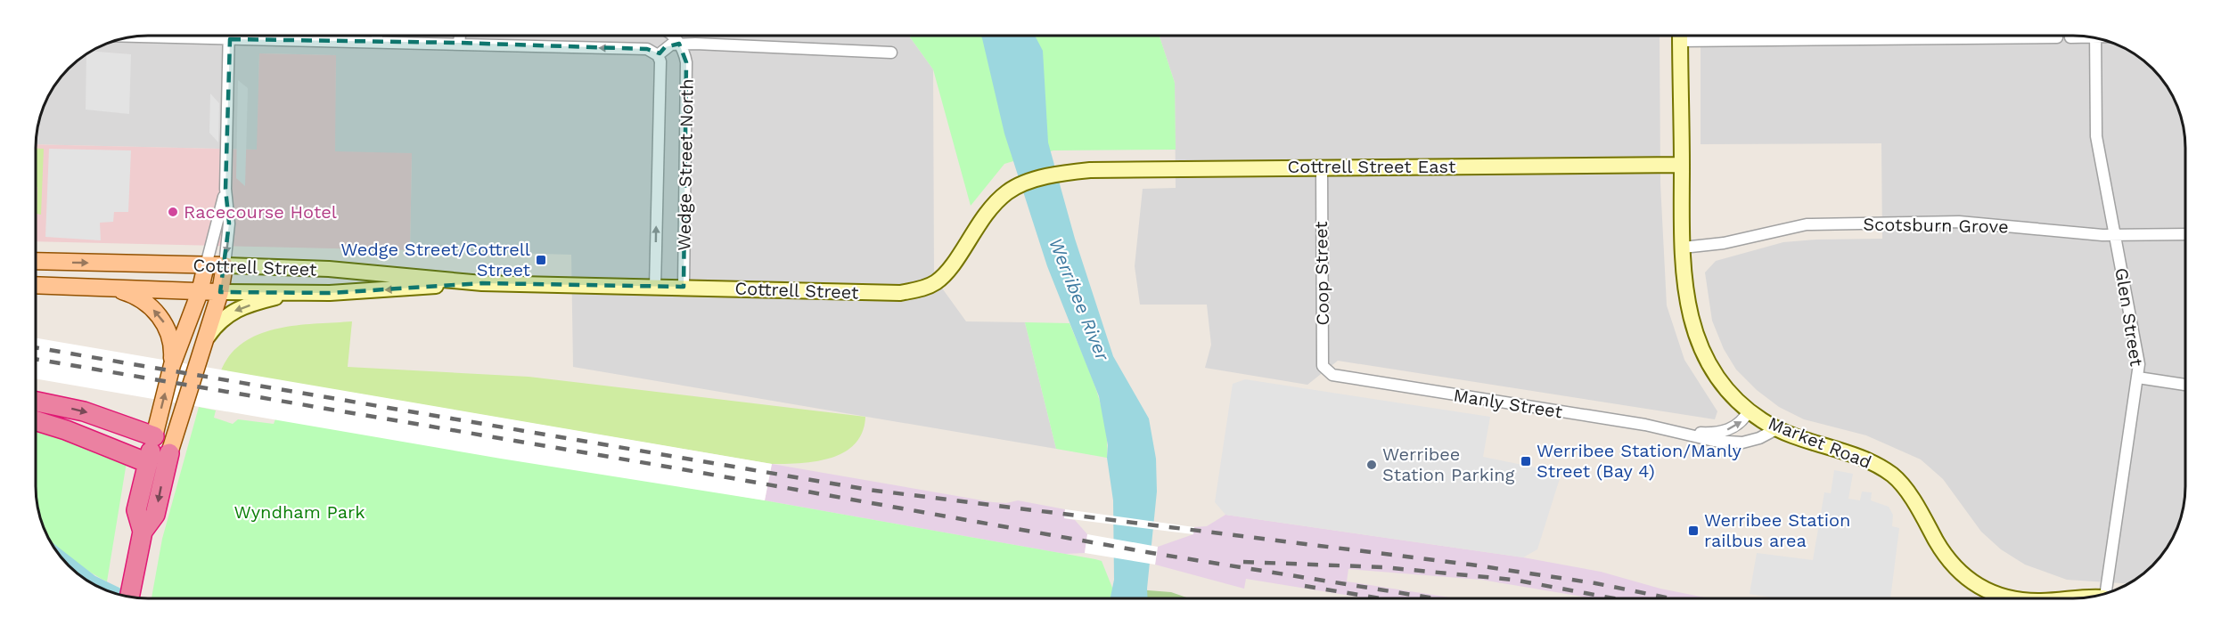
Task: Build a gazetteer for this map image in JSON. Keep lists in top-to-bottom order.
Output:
{
  "streets": {
    "main road": ["Cottrell Street"],
    "street": [
      "Wedge Street North",
      "Cottrell Street East",
      "Scotsburn Grove",
      "Coop Street",
      "Glen Street",
      "Manly Street",
      "Market Road"
    ]
  },
  "crossings": [
    ["Wedge Street North", "Cottrell Street"],
    ["Cottrell Street East", "Cottrell Street"],
    ["Cottrell Street East", "Coop Street"],
    ["Cottrell Street East", "Market Road"],
    ["Scotsburn Grove", "Glen Street"],
    ["Scotsburn Grove", "Market Road"],
    ["Coop Street", "Manly Street"],
    ["Manly Street", "Market Road"]
  ],
  "water": ["Werribee River"],
  "parks": ["Wyndham Park"],
  "places": {
    "other": ["Racecourse Hotel", "Werribee Station Parking"],
    "transit": ["Wedge Street/Cottrell Street", "Werribee Station/Manly Street (Bay 4)", "Werribee Station railbus area"]
  }
}
